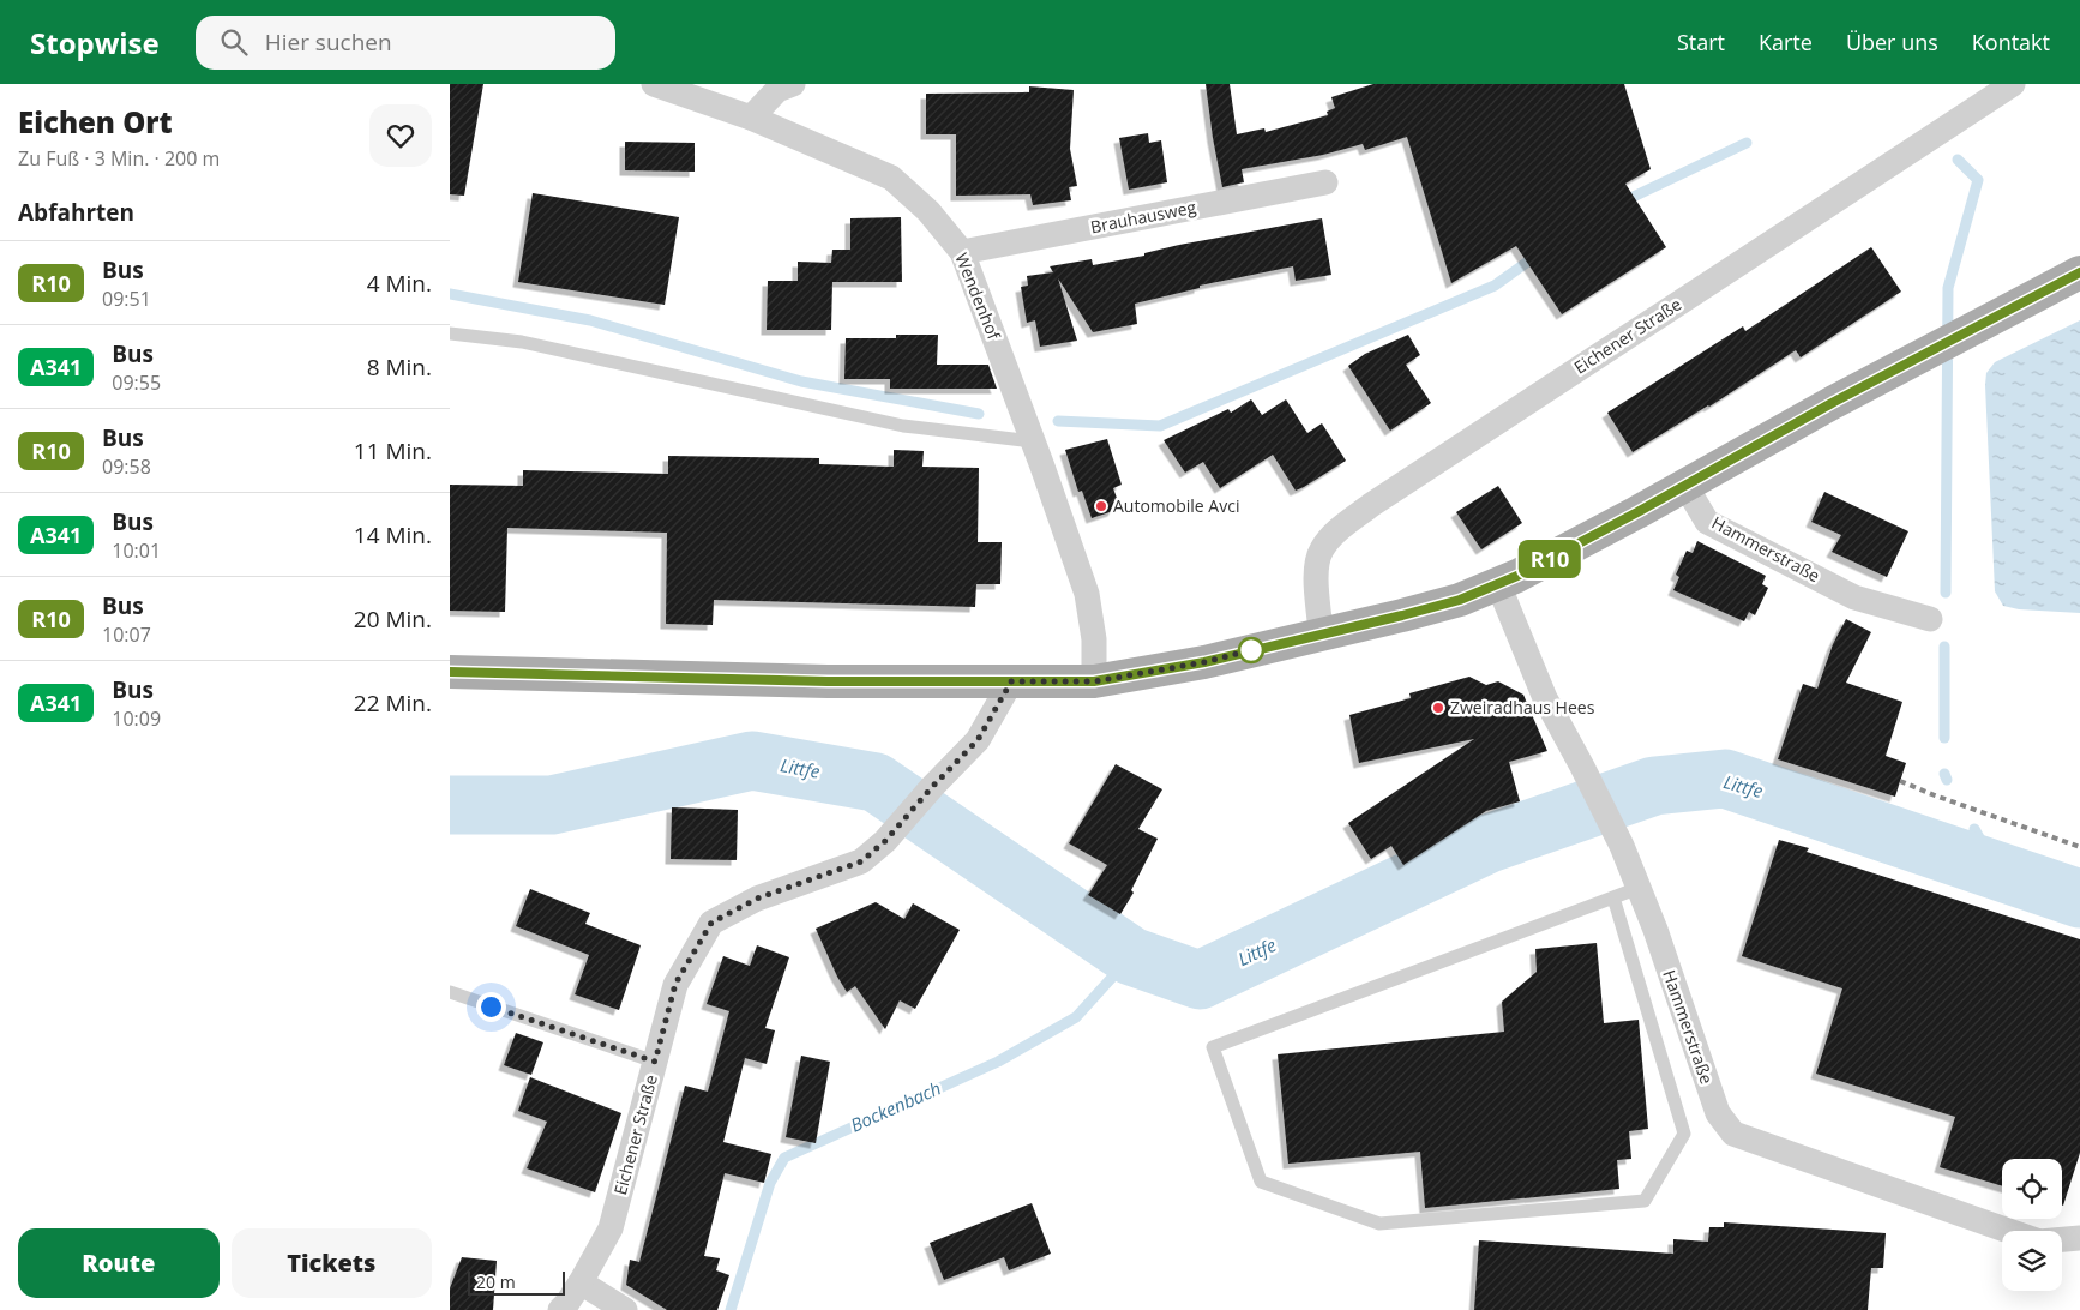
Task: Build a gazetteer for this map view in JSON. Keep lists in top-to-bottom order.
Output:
{
  "streets": {
    "street": [
      "Brauhausweg",
      "Wendenhof",
      "Eichener Straße",
      "Hammerstraße"
    ]
  },
  "crossings": [
    ["Brauhausweg", "Wendenhof"]
  ],
  "water": ["Littfe", "Bockenbach"],
  "places": ["Automobile Avci", "Zweiradhaus Hees"],
  "lines": ["bus line R10"],
  "scale_bar": "20 m",
  "page": {
    "header": "Stopwise",
    "search": "Hier suchen",
    "nav": [
      "Start",
      "Karte",
      "Über uns",
      "Kontakt"
    ],
    "heading": [
      ["Eichen Ort", "Zu Fuß · 3 Min. · 200 m"],
      "Abfahrten"
    ],
    "on_map": "R10",
    "list": [
      {
        "mark": "R10",
        "name": "Bus",
        "note": "09:51",
        "value": "4 Min."
      },
      {
        "mark": "A341",
        "name": "Bus",
        "note": "09:55",
        "value": "8 Min."
      },
      {
        "mark": "R10",
        "name": "Bus",
        "note": "09:58",
        "value": "11 Min."
      },
      {
        "mark": "A341",
        "name": "Bus",
        "note": "10:01",
        "value": "14 Min."
      },
      {
        "mark": "R10",
        "name": "Bus",
        "note": "10:07",
        "value": "20 Min."
      },
      {
        "mark": "A341",
        "name": "Bus",
        "note": "10:09",
        "value": "22 Min."
      }
    ],
    "buttons": ["Route", "Tickets"],
    "scale": "20 m"
  }
}
